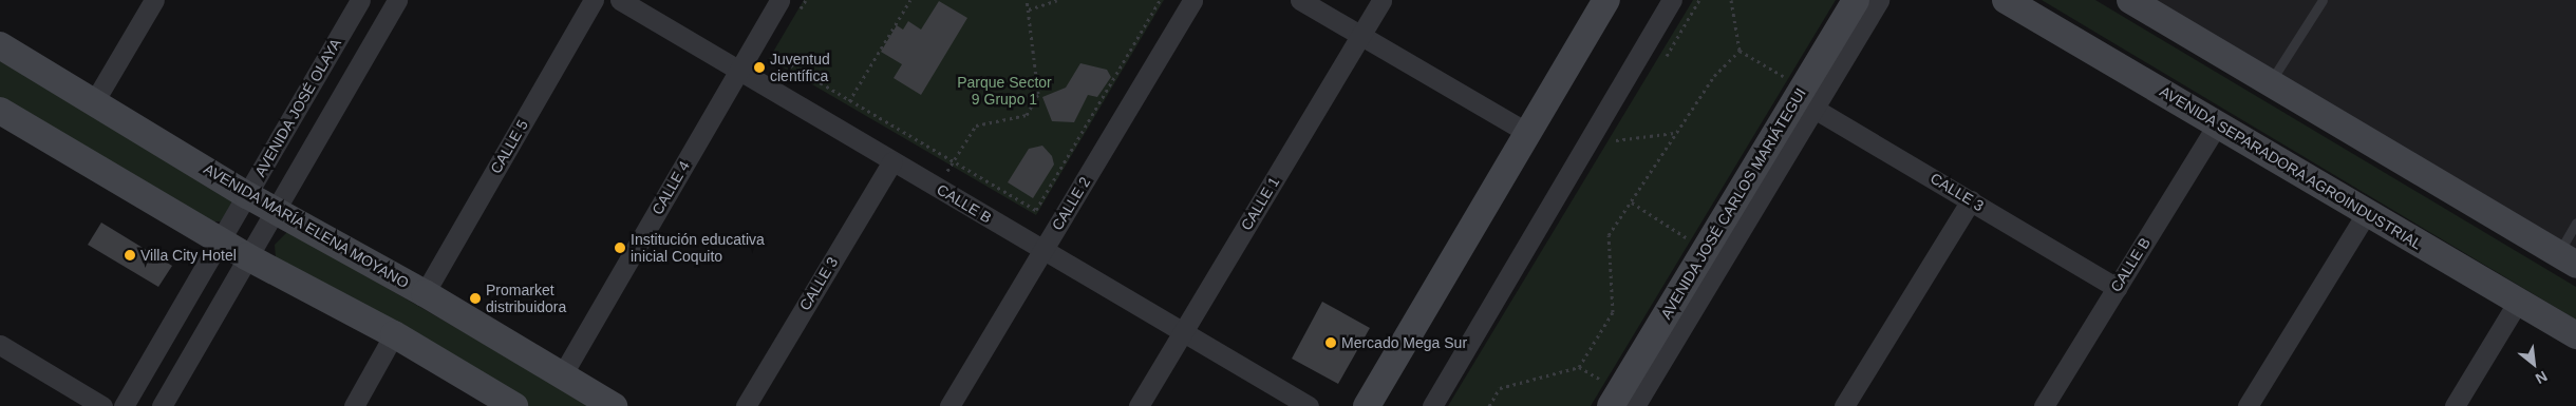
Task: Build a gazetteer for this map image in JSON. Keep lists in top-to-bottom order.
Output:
{
  "streets": {
    "street": [
      "AVENIDA JOSÉ OLAYA",
      "CALLE 5",
      "AVENIDA SEPARADORA AGROINDUSTRIAL",
      "CALLE 4",
      "CALLE 3",
      "CALLE B",
      "CALLE 2",
      "CALLE 1",
      "AVENIDA JOSÉ CARLOS MARIÁTEGUI",
      "AVENIDA MARÍA ELENA MOYANO"
    ]
  },
  "crossings": [
    ["AVENIDA JOSÉ OLAYA", "AVENIDA MARÍA ELENA MOYANO"],
    ["CALLE 5", "AVENIDA MARÍA ELENA MOYANO"],
    ["AVENIDA SEPARADORA AGROINDUSTRIAL", "CALLE B"],
    ["CALLE 4", "CALLE B"],
    ["CALLE 4", "AVENIDA MARÍA ELENA MOYANO"],
    ["CALLE 3", "CALLE B"],
    ["CALLE 3", "AVENIDA JOSÉ CARLOS MARIÁTEGUI"],
    ["CALLE B", "CALLE 2"],
    ["CALLE B", "CALLE 1"]
  ],
  "parks": ["Parque Sector 9 Grupo 1"],
  "places": [
    "Juventud científica",
    "Institución educativa inicial Coquito",
    "Villa City Hotel",
    "Promarket distribuidora",
    "Mercado Mega Sur"
  ],
  "north": "bottom right"
}
